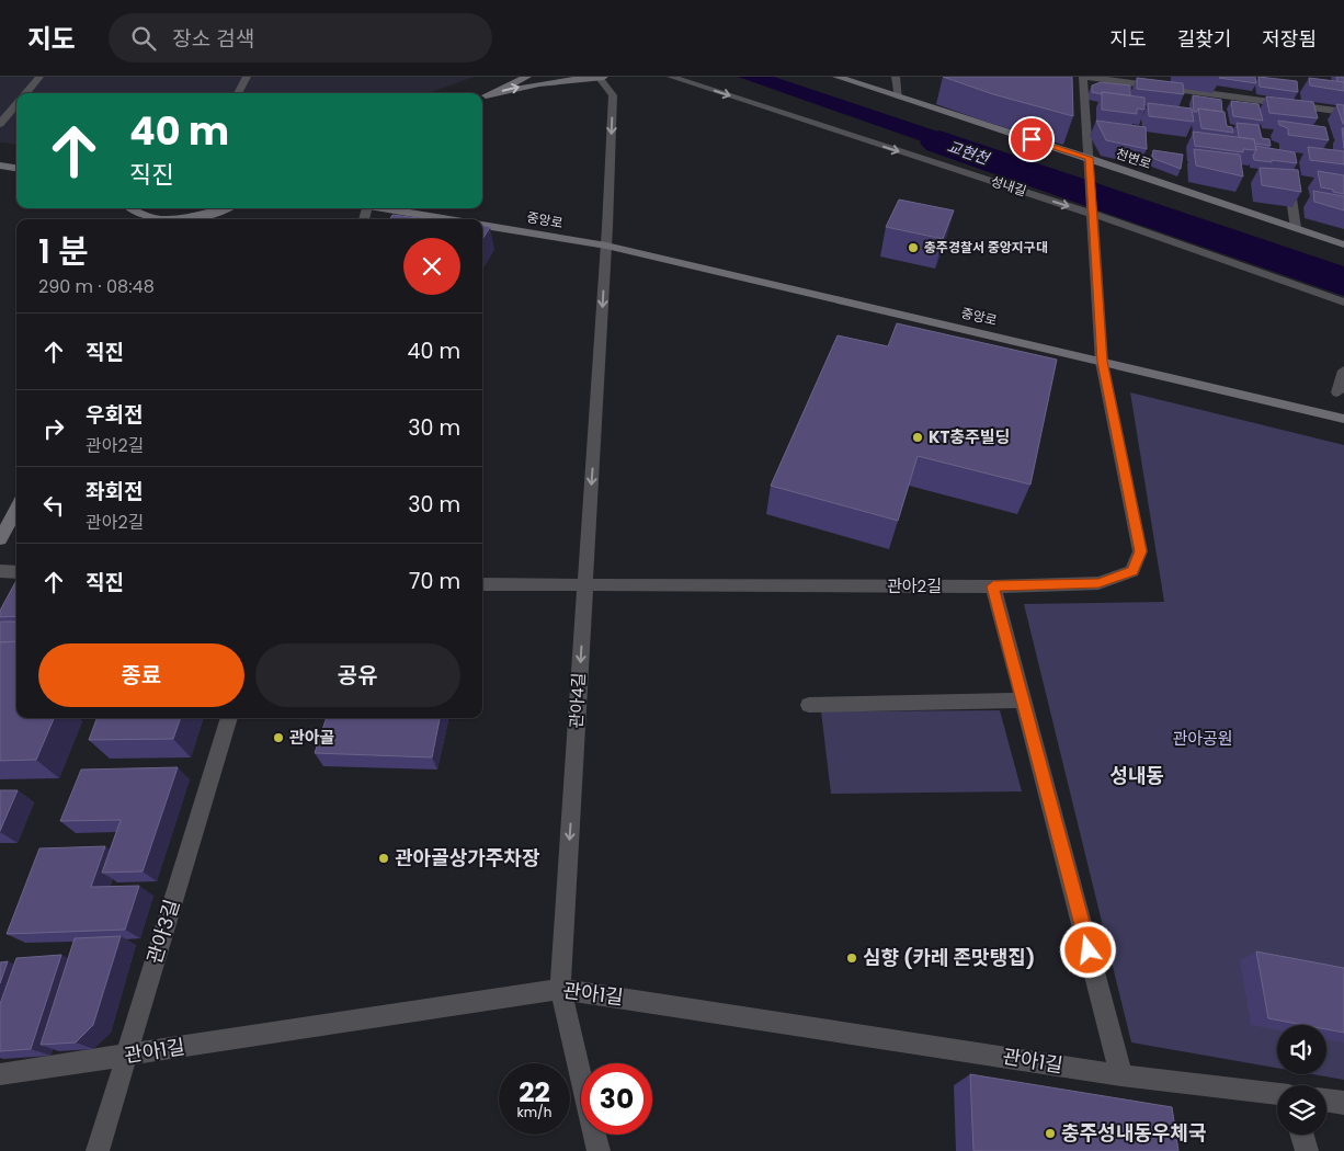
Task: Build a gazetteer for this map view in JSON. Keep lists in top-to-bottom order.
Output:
{
  "streets": {
    "street": [
      "천변로",
      "성내길",
      "중앙로",
      "관아2길",
      "관아4길",
      "관아3길",
      "관아1길"
    ]
  },
  "crossings": [
    ["천변로", "관아2길"],
    ["성내길", "관아2길"],
    ["중앙로", "관아2길"],
    ["중앙로", "관아4길"],
    ["관아2길", "관아4길"],
    ["관아4길", "관아1길"],
    ["관아3길", "관아1길"]
  ],
  "one_way": ["성내길", "관아4길"],
  "districts": ["성내동"],
  "water": ["교현천"],
  "parks": ["관아공원"],
  "places": [
    "충주경찰서 중앙지구대",
    "KT충주빌딩",
    "관아골",
    "관아골상가주차장",
    "심향 (카레 존맛탱집)",
    "충주성내동우체국"
  ],
  "page": {
    "header": "지도",
    "search": "장소 검색",
    "nav": ["지도", "길찾기", "저장됨"],
    "turn": ["40 m", "직진"],
    "heading": ["1 분", "290 m · 08:48"],
    "list": [
      {
        "name": "직진",
        "value": "40 m"
      },
      {
        "name": "우회전",
        "note": "관아2길",
        "value": "30 m"
      },
      {
        "name": "좌회전",
        "note": "관아2길",
        "value": "30 m"
      },
      {
        "name": "직진",
        "value": "70 m"
      }
    ],
    "buttons": ["종료", "공유"],
    "speed": "22 km/h",
    "limit": "30"
  }
}
